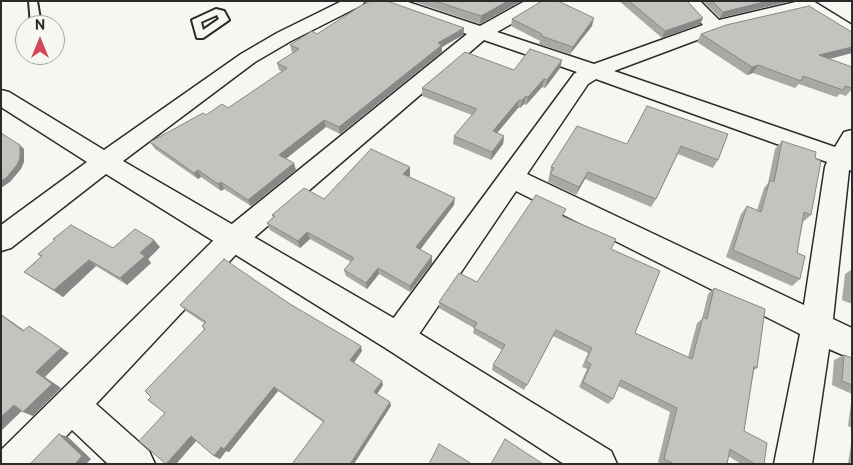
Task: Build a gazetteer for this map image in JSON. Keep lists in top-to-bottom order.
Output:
{
  "north": "top"
}
